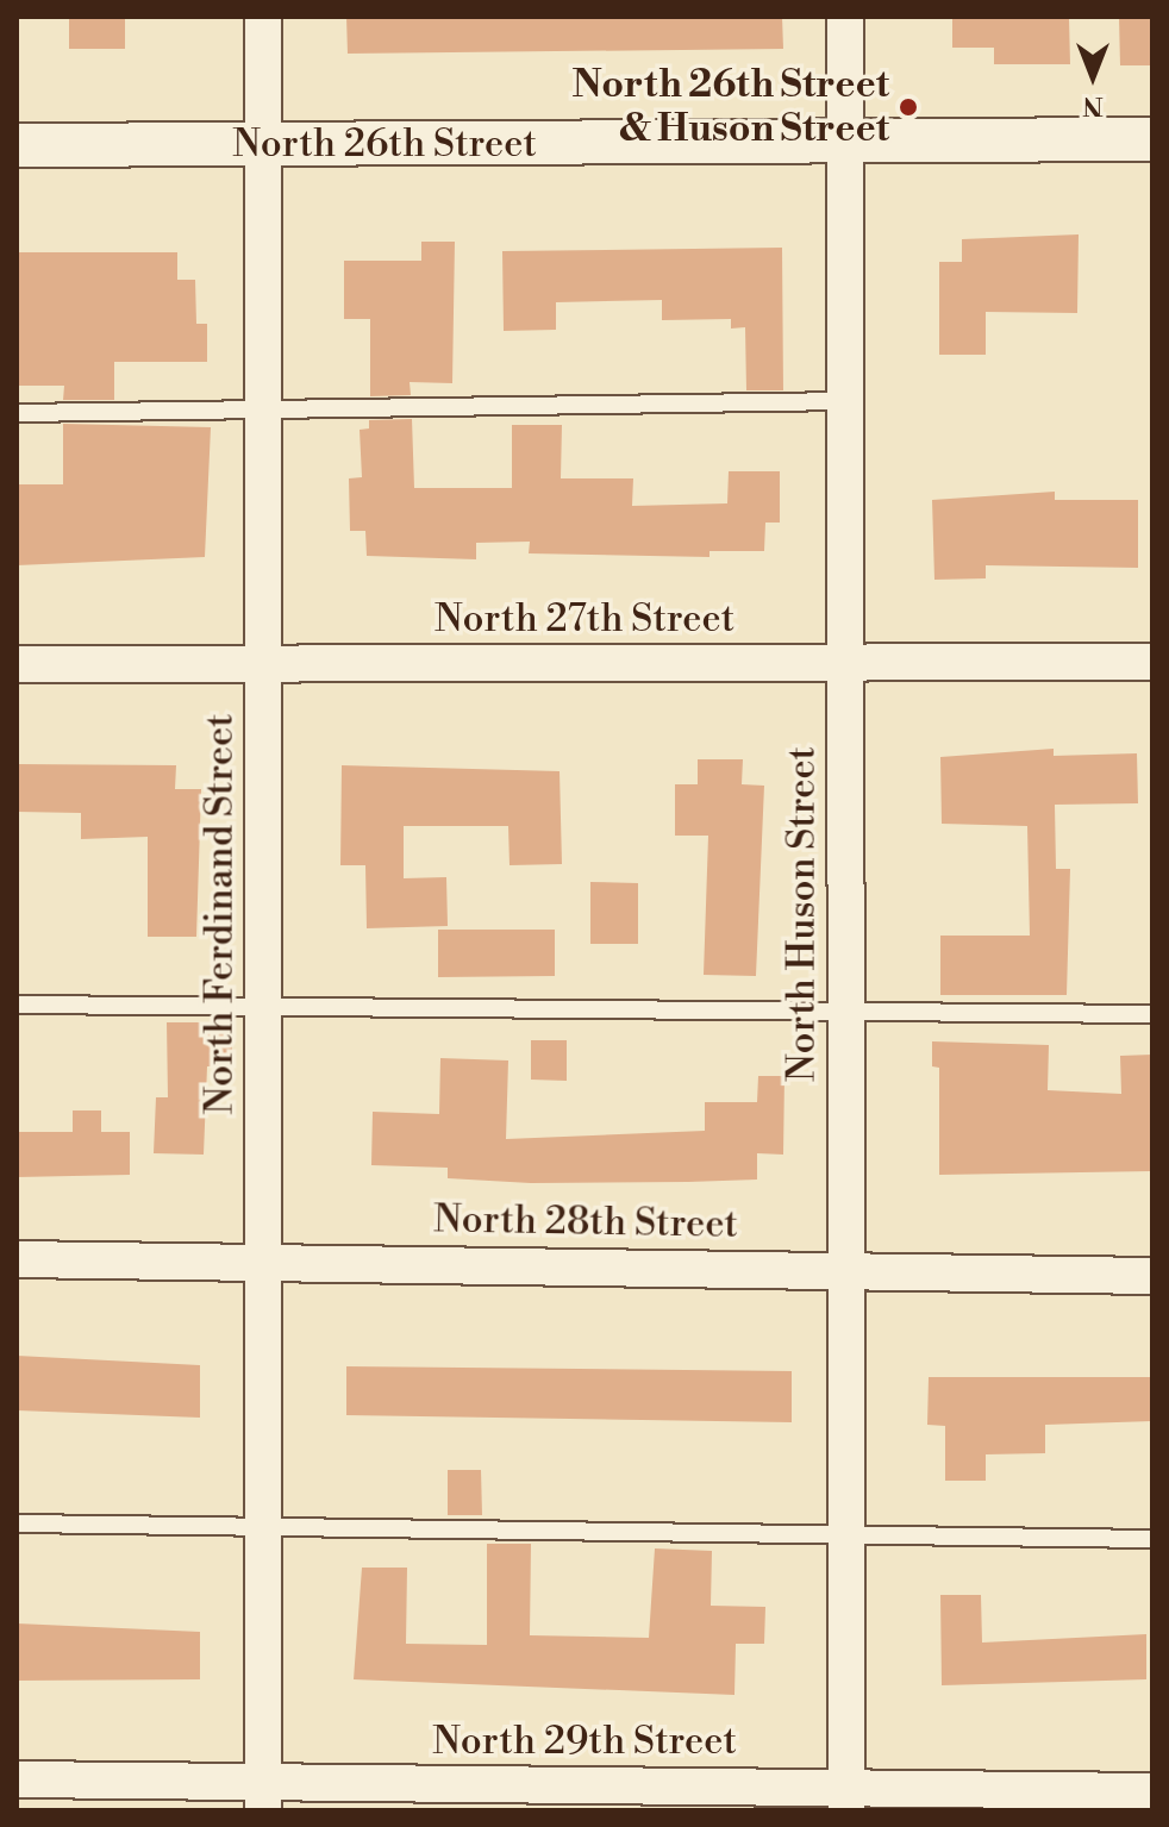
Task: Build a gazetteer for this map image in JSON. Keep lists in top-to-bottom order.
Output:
{
  "streets": {
    "street": [
      "North 26th Street",
      "North 27th Street",
      "North Ferdinand Street",
      "North Huson Street",
      "North 28th Street",
      "North 29th Street"
    ]
  },
  "crossings": [
    ["North 26th Street", "North Ferdinand Street"],
    ["North 26th Street", "North Huson Street"],
    ["North 27th Street", "North Ferdinand Street"],
    ["North 27th Street", "North Huson Street"],
    ["North Ferdinand Street", "North 28th Street"],
    ["North Ferdinand Street", "North 29th Street"],
    ["North Huson Street", "North 28th Street"],
    ["North Huson Street", "North 29th Street"]
  ],
  "places": ["North 26th Street & Huson Street"],
  "north": "bottom"
}
